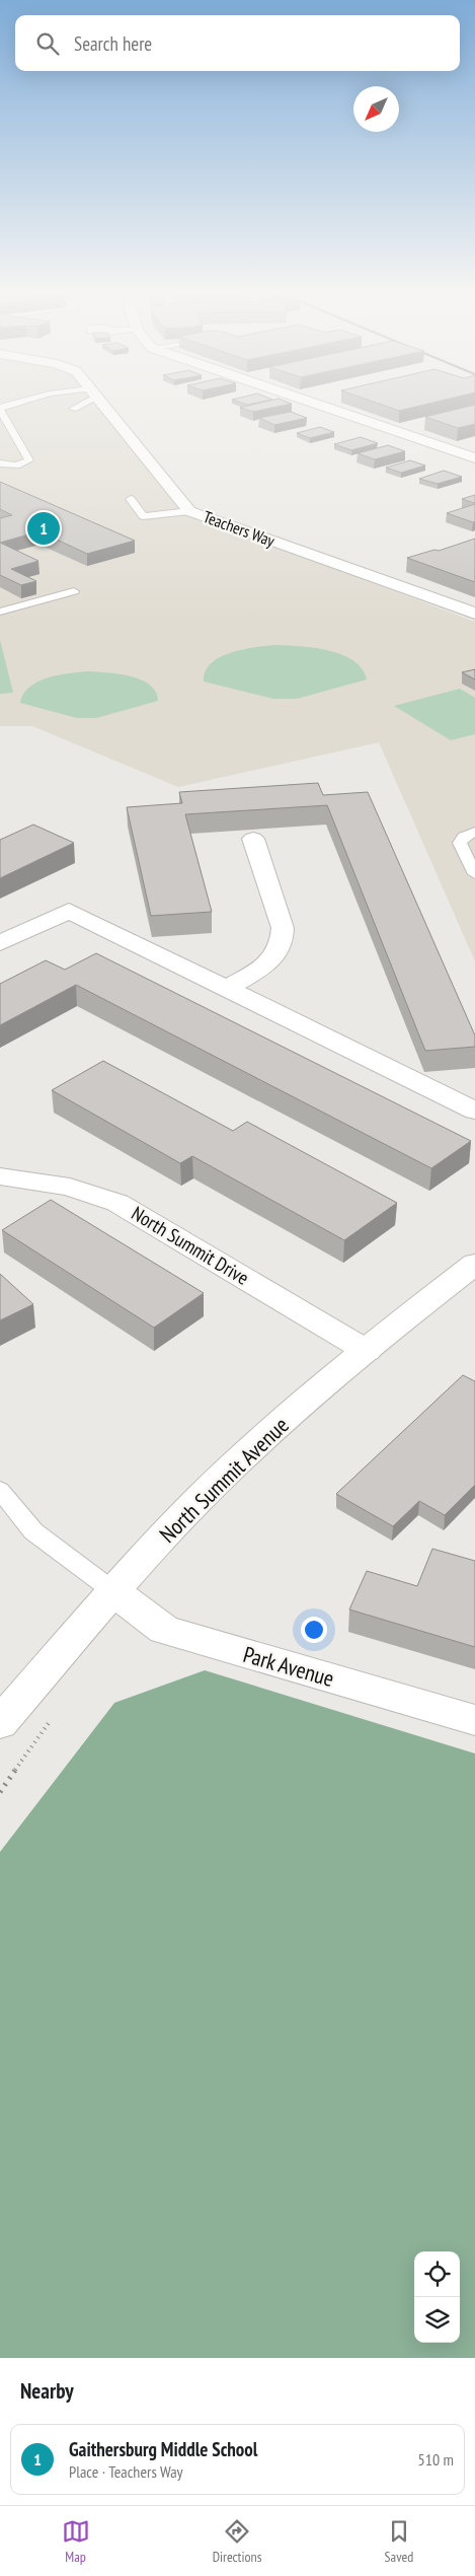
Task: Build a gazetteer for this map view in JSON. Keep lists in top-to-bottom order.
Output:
{
  "streets": {
    "street": [
      "Teachers Way",
      "North Summit Drive",
      "North Summit Avenue",
      "Park Avenue"
    ]
  },
  "crossings": [
    ["North Summit Drive", "North Summit Avenue"],
    ["North Summit Avenue", "Park Avenue"]
  ],
  "north": "bottom left",
  "page": {
    "search": "Search here",
    "pins": "1",
    "heading": "Nearby",
    "list": [
      {
        "mark": "1",
        "name": "Gaithersburg Middle School",
        "note": "Place · Teachers Way",
        "value": "510 m"
      }
    ],
    "nav": ["Map", "Directions", "Saved"]
  }
}
